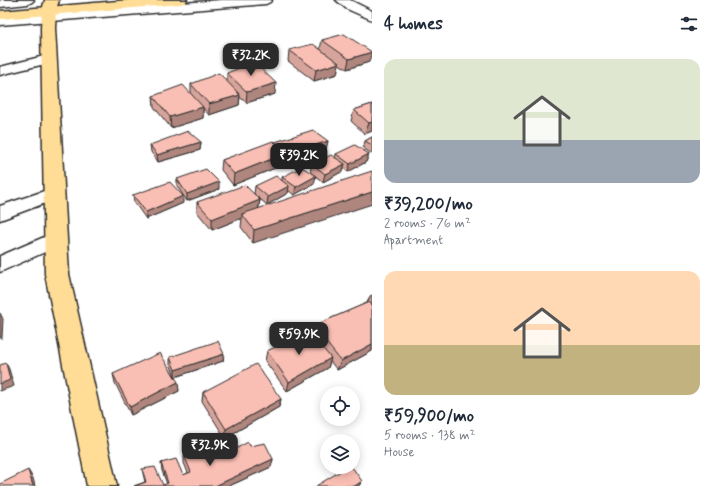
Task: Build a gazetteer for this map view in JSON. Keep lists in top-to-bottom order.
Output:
{
  "page": {
    "heading": "4 homes",
    "price": [
      "₹32.2K",
      "₹39.2K",
      "₹59.9K",
      "₹32.9K"
    ],
    "list": [
      {
        "name": "₹39,200/mo",
        "note": "2 rooms · 76 m² · Apartment"
      },
      {
        "name": "₹59,900/mo",
        "note": "5 rooms · 138 m² · House"
      }
    ]
  }
}
